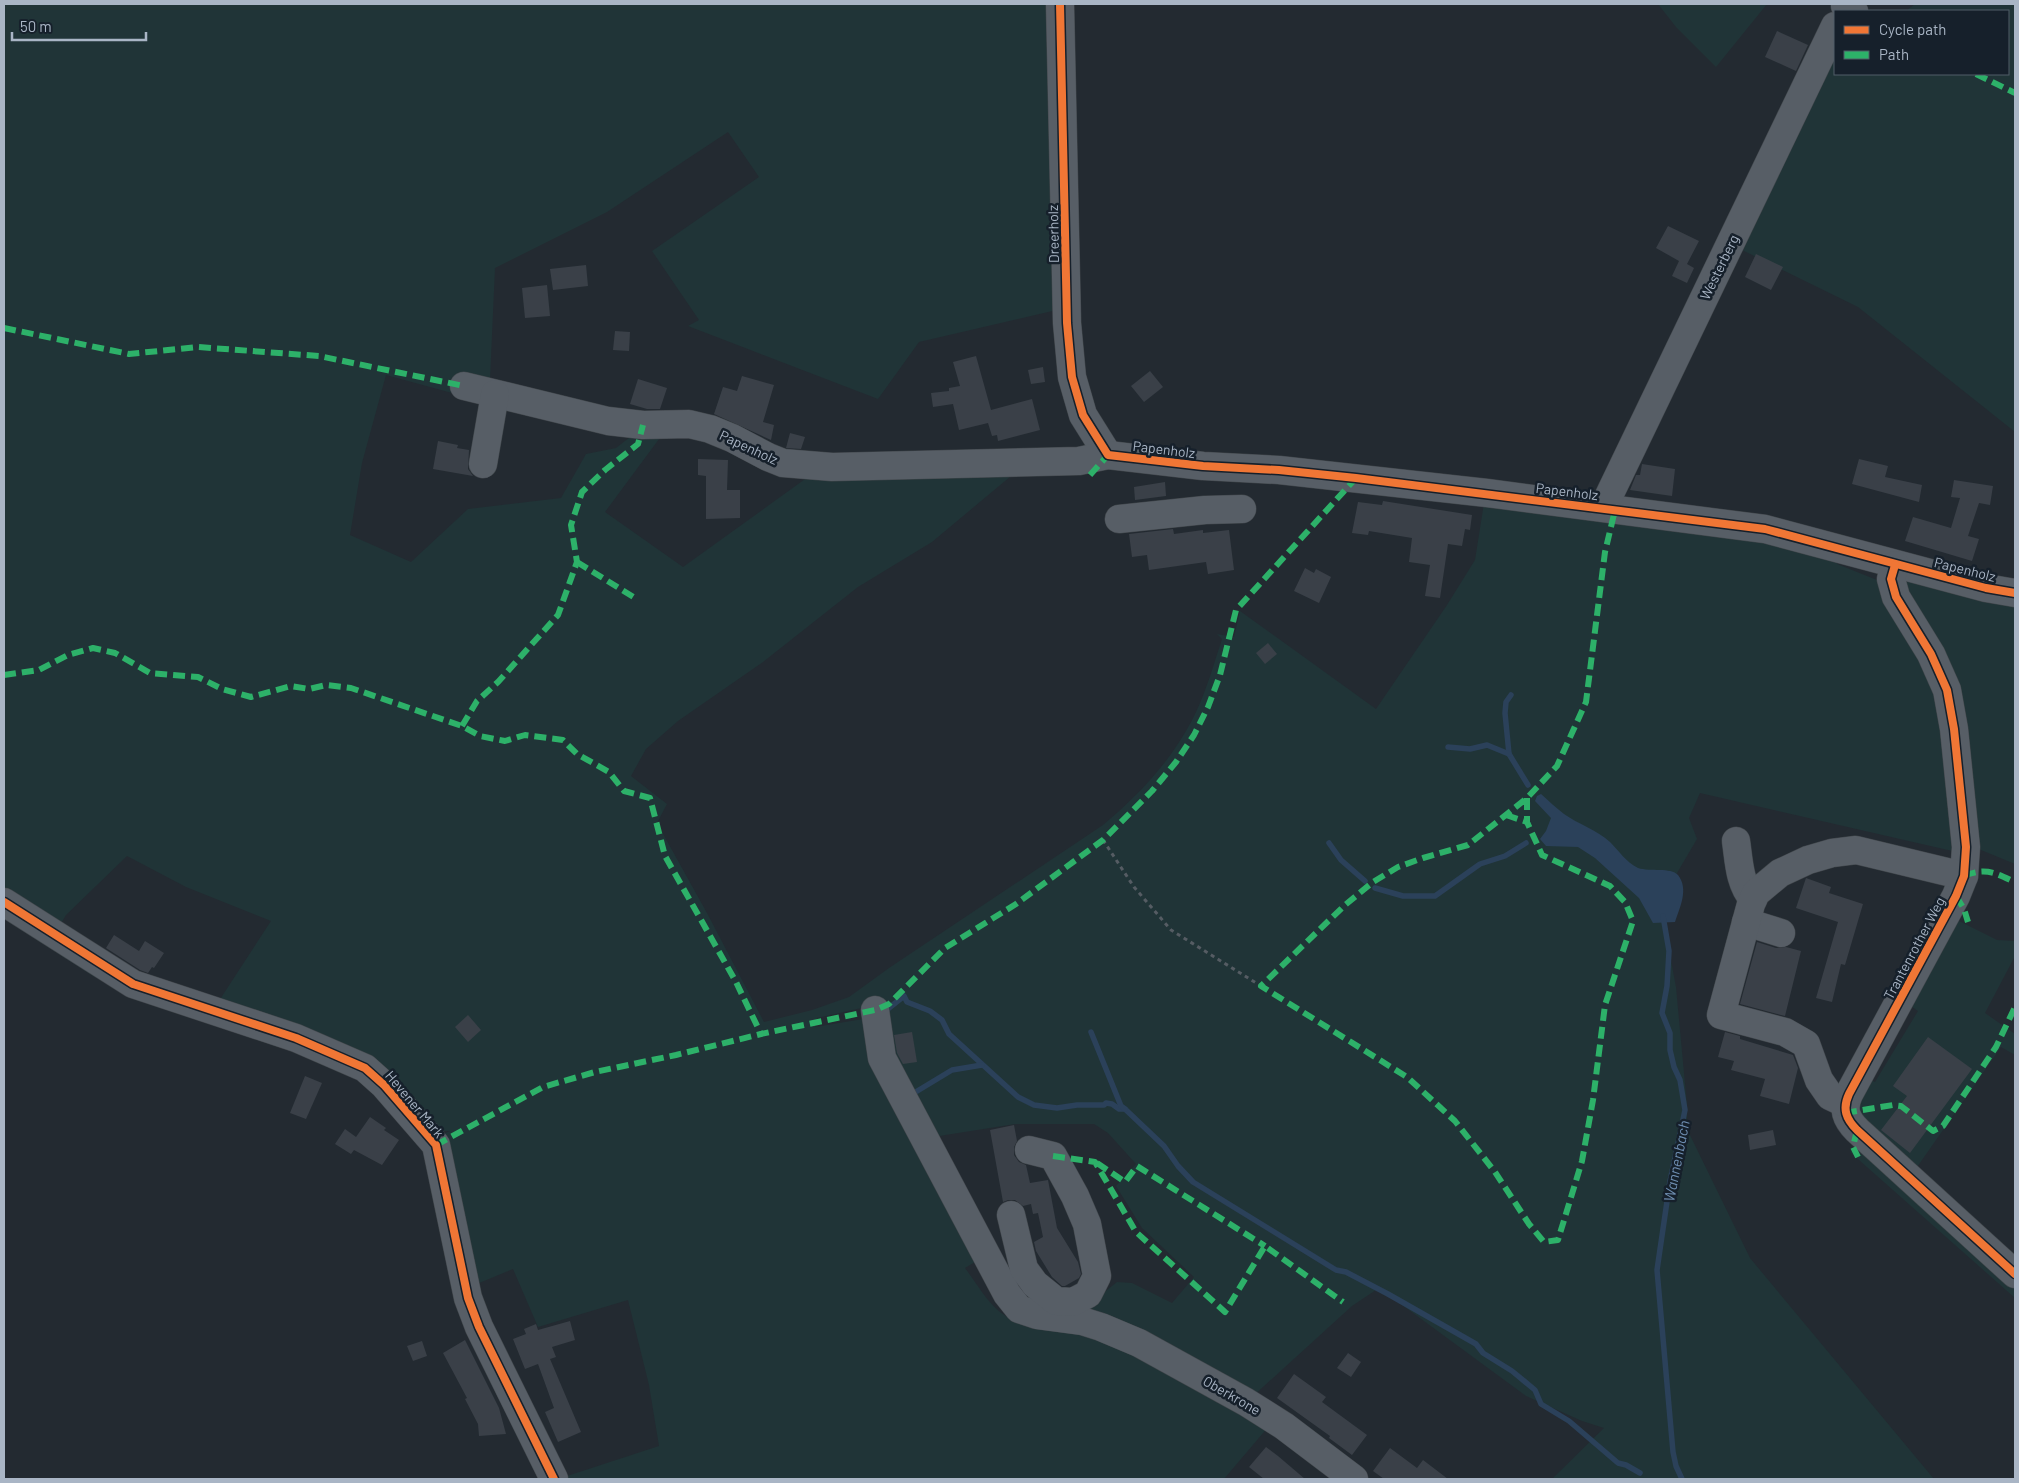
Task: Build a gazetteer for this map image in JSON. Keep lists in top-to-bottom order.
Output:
{
  "streets": {
    "street": [
      "Dreerholz",
      "Westerberg",
      "Papenholz",
      "Trantenrother Weg",
      "Hevener Mark",
      "Oberkrone"
    ]
  },
  "crossings": [
    ["Dreerholz", "Papenholz"],
    ["Westerberg", "Papenholz"],
    ["Papenholz", "Trantenrother Weg"]
  ],
  "water": ["Wannenbach"],
  "legend": ["Cycle path", "Path"],
  "scale_bar": "50 m"
}
